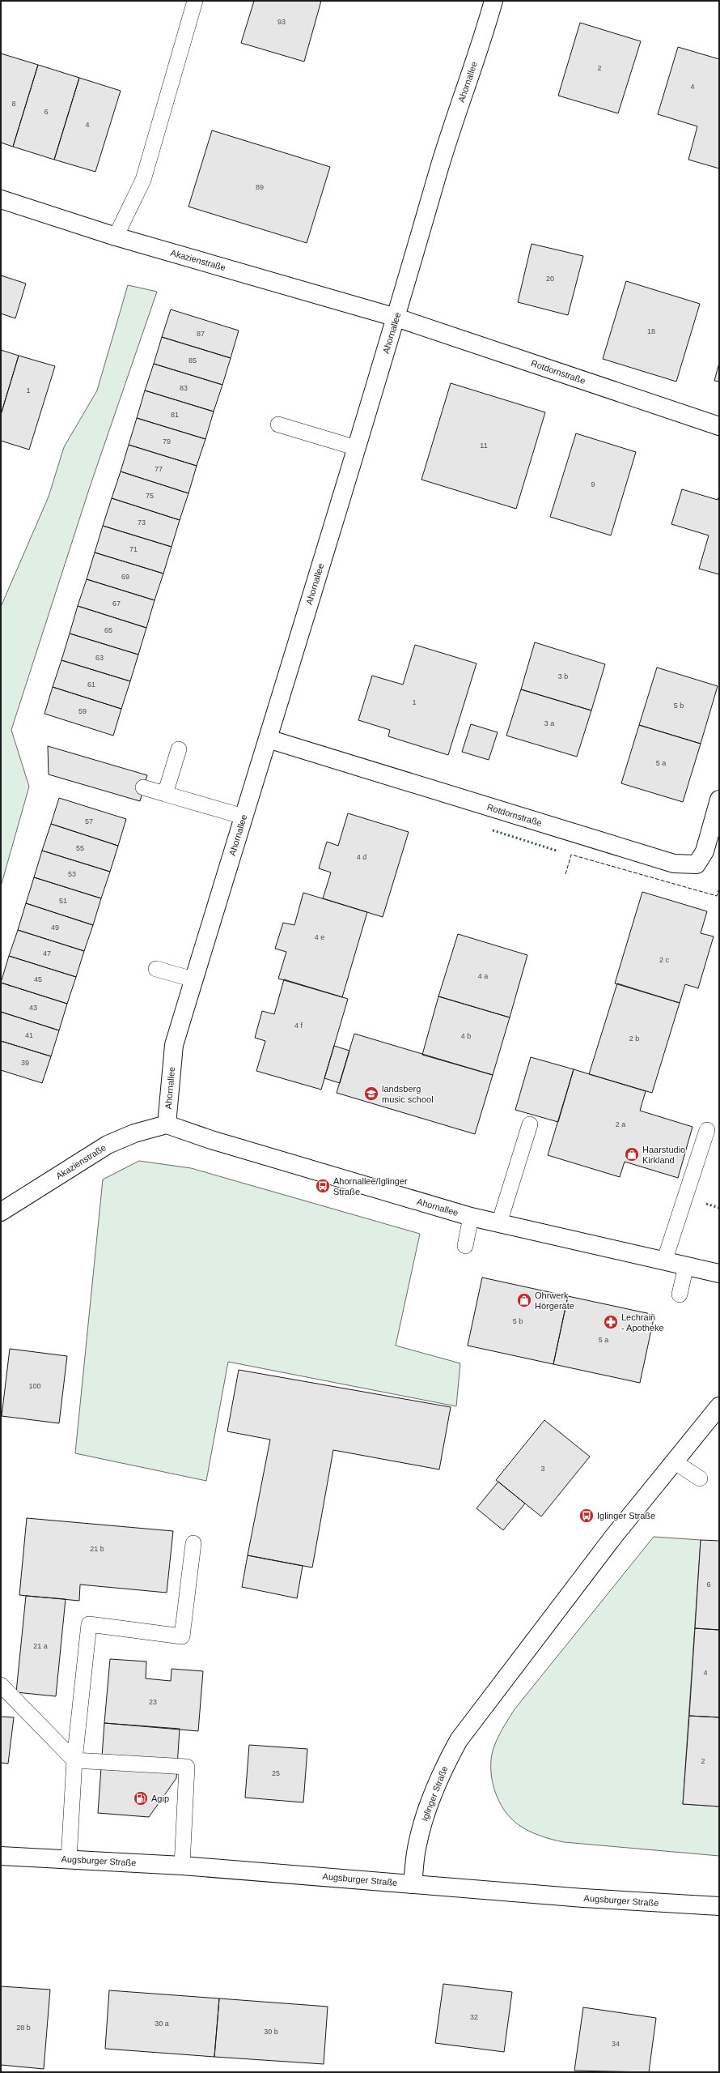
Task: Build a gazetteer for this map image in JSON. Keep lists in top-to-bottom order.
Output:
{
  "streets": {
    "street": [
      "Ahornallee",
      "Akazienstraße",
      "Rotdornstraße",
      "Iglinger Straße",
      "Augsburger Straße"
    ]
  },
  "crossings": [
    ["Ahornallee", "Akazienstraße"],
    ["Ahornallee", "Rotdornstraße"],
    ["Akazienstraße", "Rotdornstraße"],
    ["Iglinger Straße", "Augsburger Straße"]
  ],
  "places": {
    "school or university": ["landsberg music school"],
    "shop": ["Haarstudio Kirkland", "Ohrwerk Hörgeräte"],
    "bus stop": ["Ahornallee/Iglinger Straße", "Iglinger Straße"],
    "pharmacy": ["Lechrain - Apotheke"],
    "fuel station": ["Agip"]
  },
  "house_numbers": [
    "93",
    "2",
    "4",
    "8",
    "6",
    "4",
    "89",
    "20",
    "18",
    "87",
    "85",
    "83",
    "1",
    "81",
    "79",
    "11",
    "77",
    "9",
    "75",
    "73",
    "71",
    "69",
    "67",
    "65",
    "63",
    "3 b",
    "61",
    "1",
    "5 b",
    "59",
    "3 a",
    "5 a",
    "57",
    "55",
    "4 d",
    "53",
    "51",
    "49",
    "4 e",
    "47",
    "2 c",
    "4 a",
    "45",
    "43",
    "4 f",
    "41",
    "4 b",
    "2 b",
    "39",
    "2 a",
    "5 b",
    "5 a",
    "100",
    "3",
    "21 b",
    "6",
    "21 a",
    "4",
    "23",
    "2",
    "25",
    "32",
    "30 a",
    "28 b",
    "30 b",
    "34"
  ]
}
